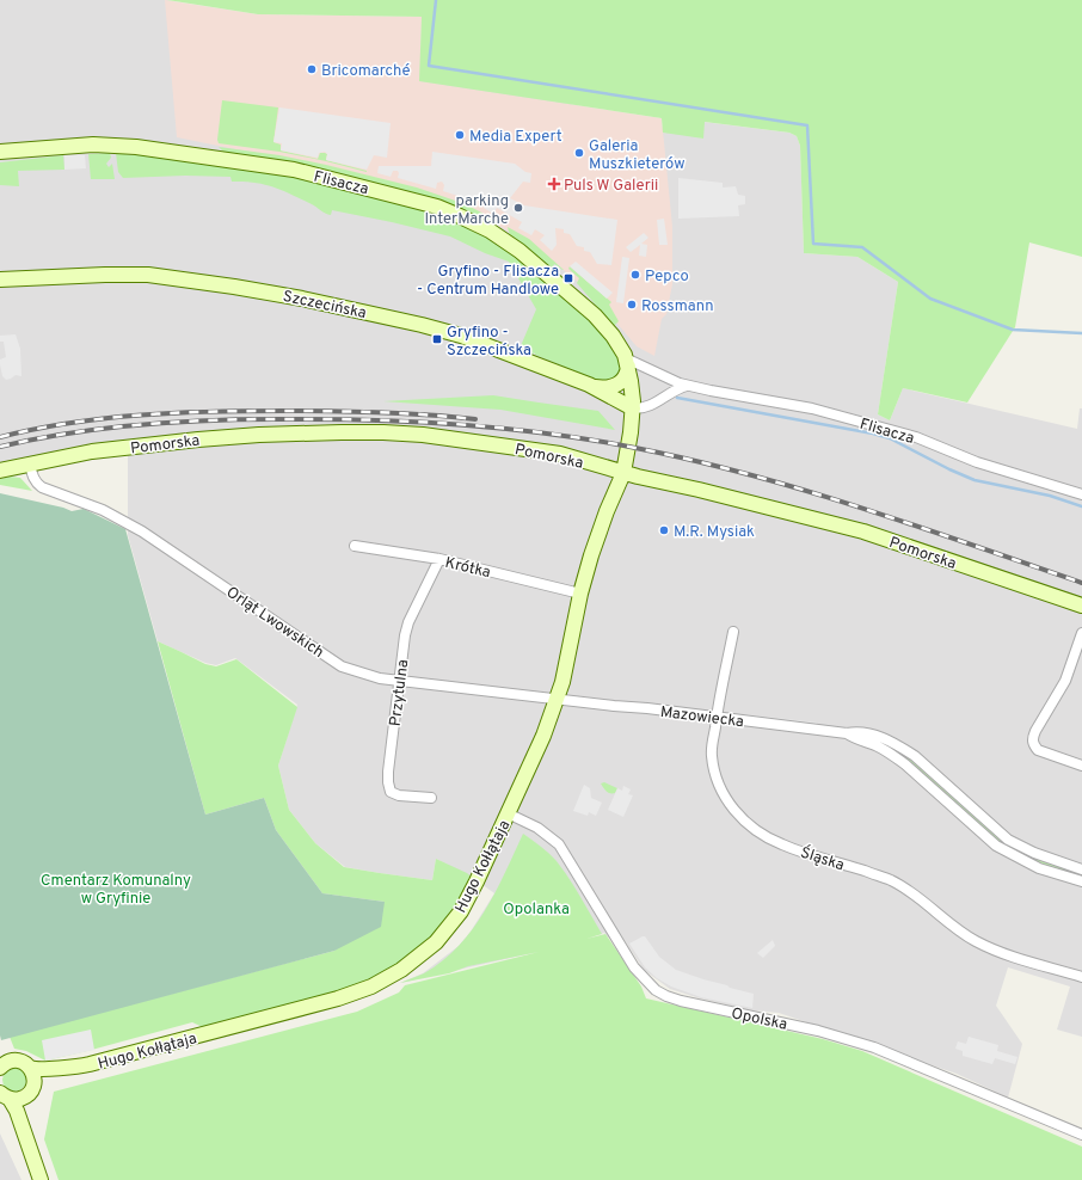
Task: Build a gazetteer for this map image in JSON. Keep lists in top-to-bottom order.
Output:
{
  "streets": {
    "street": [
      "Flisacza",
      "Szczecińska",
      "Pomorska",
      "Krótka",
      "Orląt Lwowskich",
      "Przytulna",
      "Mazowiecka",
      "Śląska",
      "Hugo Kołłątaja",
      "Opolska"
    ]
  },
  "crossings": [
    ["Flisacza", "Szczecińska"],
    ["Flisacza", "Pomorska"],
    ["Flisacza", "Hugo Kołłątaja"],
    ["Pomorska", "Orląt Lwowskich"],
    ["Pomorska", "Hugo Kołłątaja"],
    ["Krótka", "Przytulna"],
    ["Krótka", "Hugo Kołłątaja"],
    ["Orląt Lwowskich", "Przytulna"],
    ["Orląt Lwowskich", "Mazowiecka"],
    ["Orląt Lwowskich", "Hugo Kołłątaja"],
    ["Mazowiecka", "Śląska"],
    ["Mazowiecka", "Hugo Kołłątaja"],
    ["Hugo Kołłątaja", "Opolska"]
  ],
  "parks": ["Cmentarz Komunalny w Gryfinie", "Opolanka"],
  "places": {
    "other": [
      "Bricomarché",
      "Media Expert",
      "Galeria Muszkieterów",
      "parking InterMarche",
      "Pepco",
      "Rossmann",
      "M.R. Mysiak"
    ],
    "health": ["Puls W Galerii"],
    "transit": ["Gryfino - Flisacza - Centrum Handlowe", "Gryfino - Szczecińska"]
  }
}
